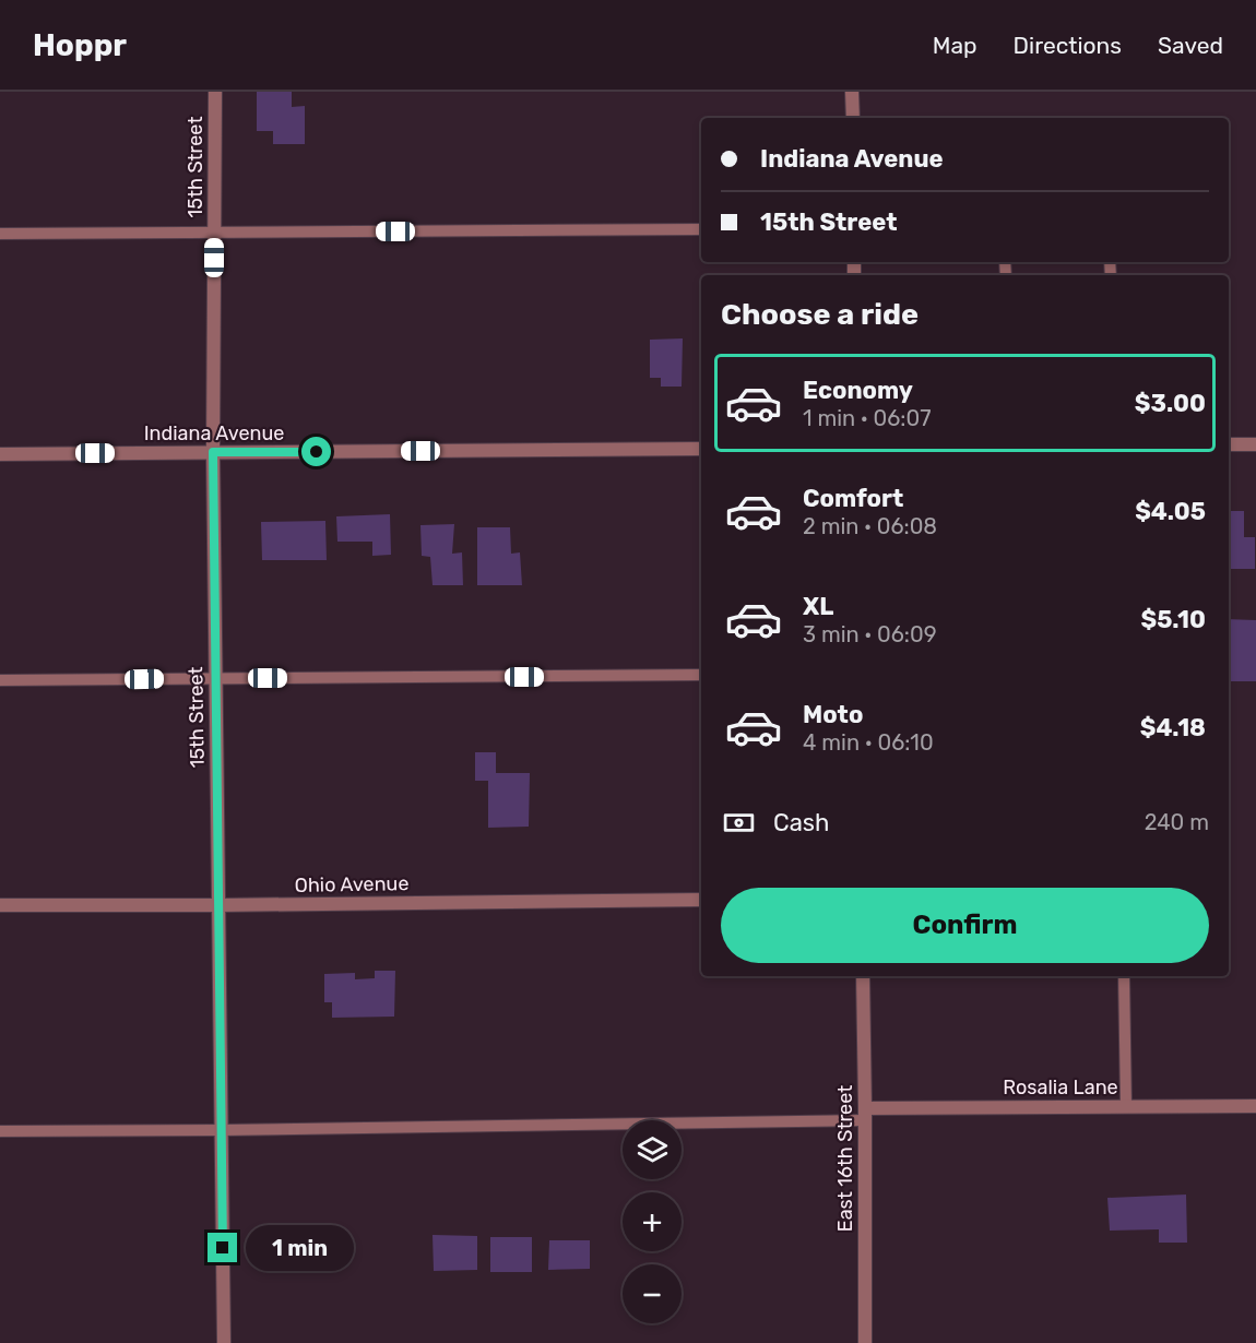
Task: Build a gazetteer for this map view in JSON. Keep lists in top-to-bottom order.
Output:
{
  "streets": {
    "street": [
      "15th Street",
      "Indiana Avenue",
      "Ohio Avenue",
      "Rosalia Lane",
      "East 16th Street"
    ]
  },
  "crossings": [
    ["15th Street", "Indiana Avenue"],
    ["15th Street", "Ohio Avenue"],
    ["Rosalia Lane", "East 16th Street"]
  ],
  "page": {
    "header": "Hoppr",
    "nav": ["Map", "Directions", "Saved"],
    "banner": ["Indiana Avenue", "15th Street"],
    "heading": "Choose a ride",
    "list": [
      {
        "name": "Economy",
        "note": "1 min · 06:07",
        "value": "$3.00"
      },
      {
        "name": "Comfort",
        "note": "2 min · 06:08",
        "value": "$4.05"
      },
      {
        "name": "XL",
        "note": "3 min · 06:09",
        "value": "$5.10"
      },
      {
        "name": "Moto",
        "note": "4 min · 06:10",
        "value": "$4.18"
      }
    ],
    "pay": ["Cash", "240 m"],
    "buttons": "Confirm",
    "map_buttons": ["+", "−"],
    "bubble": "1 min"
  }
}
